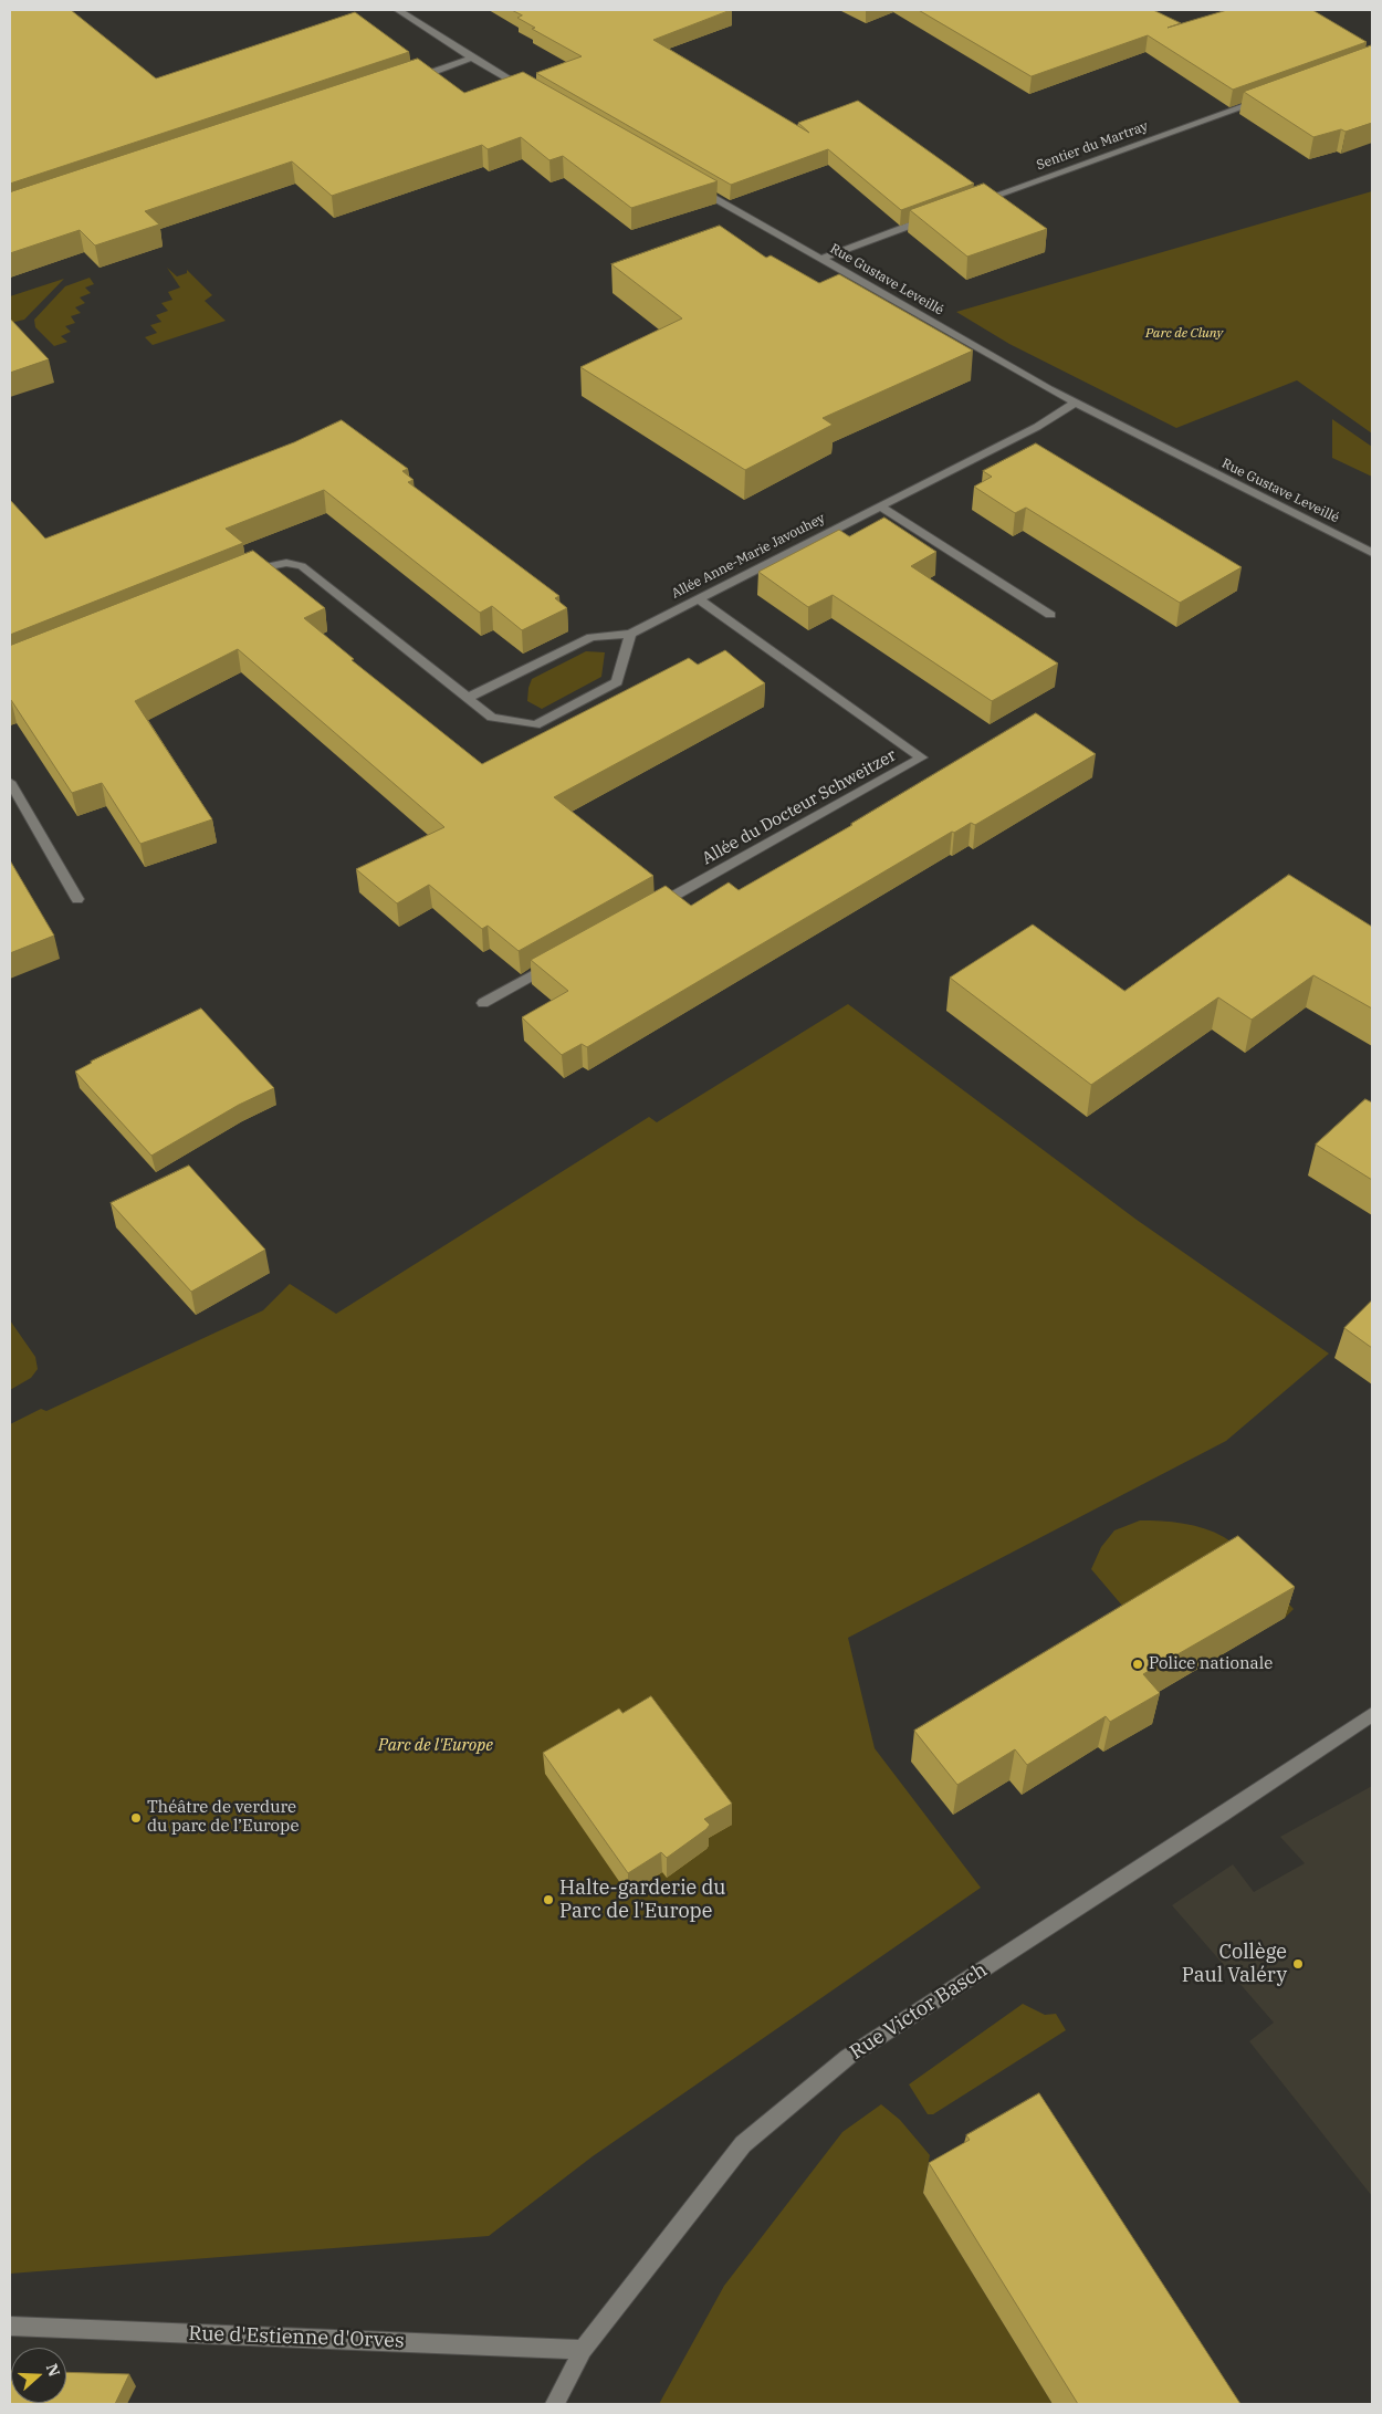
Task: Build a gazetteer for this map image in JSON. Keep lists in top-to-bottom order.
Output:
{
  "streets": {
    "street": [
      "Sentier du Martray",
      "Rue Gustave Leveillé",
      "Allée Anne-Marie Javouhey",
      "Allée du Docteur Schweitzer",
      "Rue Victor Basch",
      "Rue d'Estienne d'Orves"
    ]
  },
  "crossings": [
    ["Rue Gustave Leveillé", "Allée Anne-Marie Javouhey"],
    ["Allée Anne-Marie Javouhey", "Allée du Docteur Schweitzer"],
    ["Rue Victor Basch", "Rue d'Estienne d'Orves"]
  ],
  "parks": ["Parc de Cluny", "Parc de l'Europe"],
  "places": [
    "Police nationale",
    "Théâtre de verdure du parc de l’Europe",
    "Halte-garderie du Parc de l'Europe",
    "Collège Paul Valéry"
  ],
  "north": "right"
}
